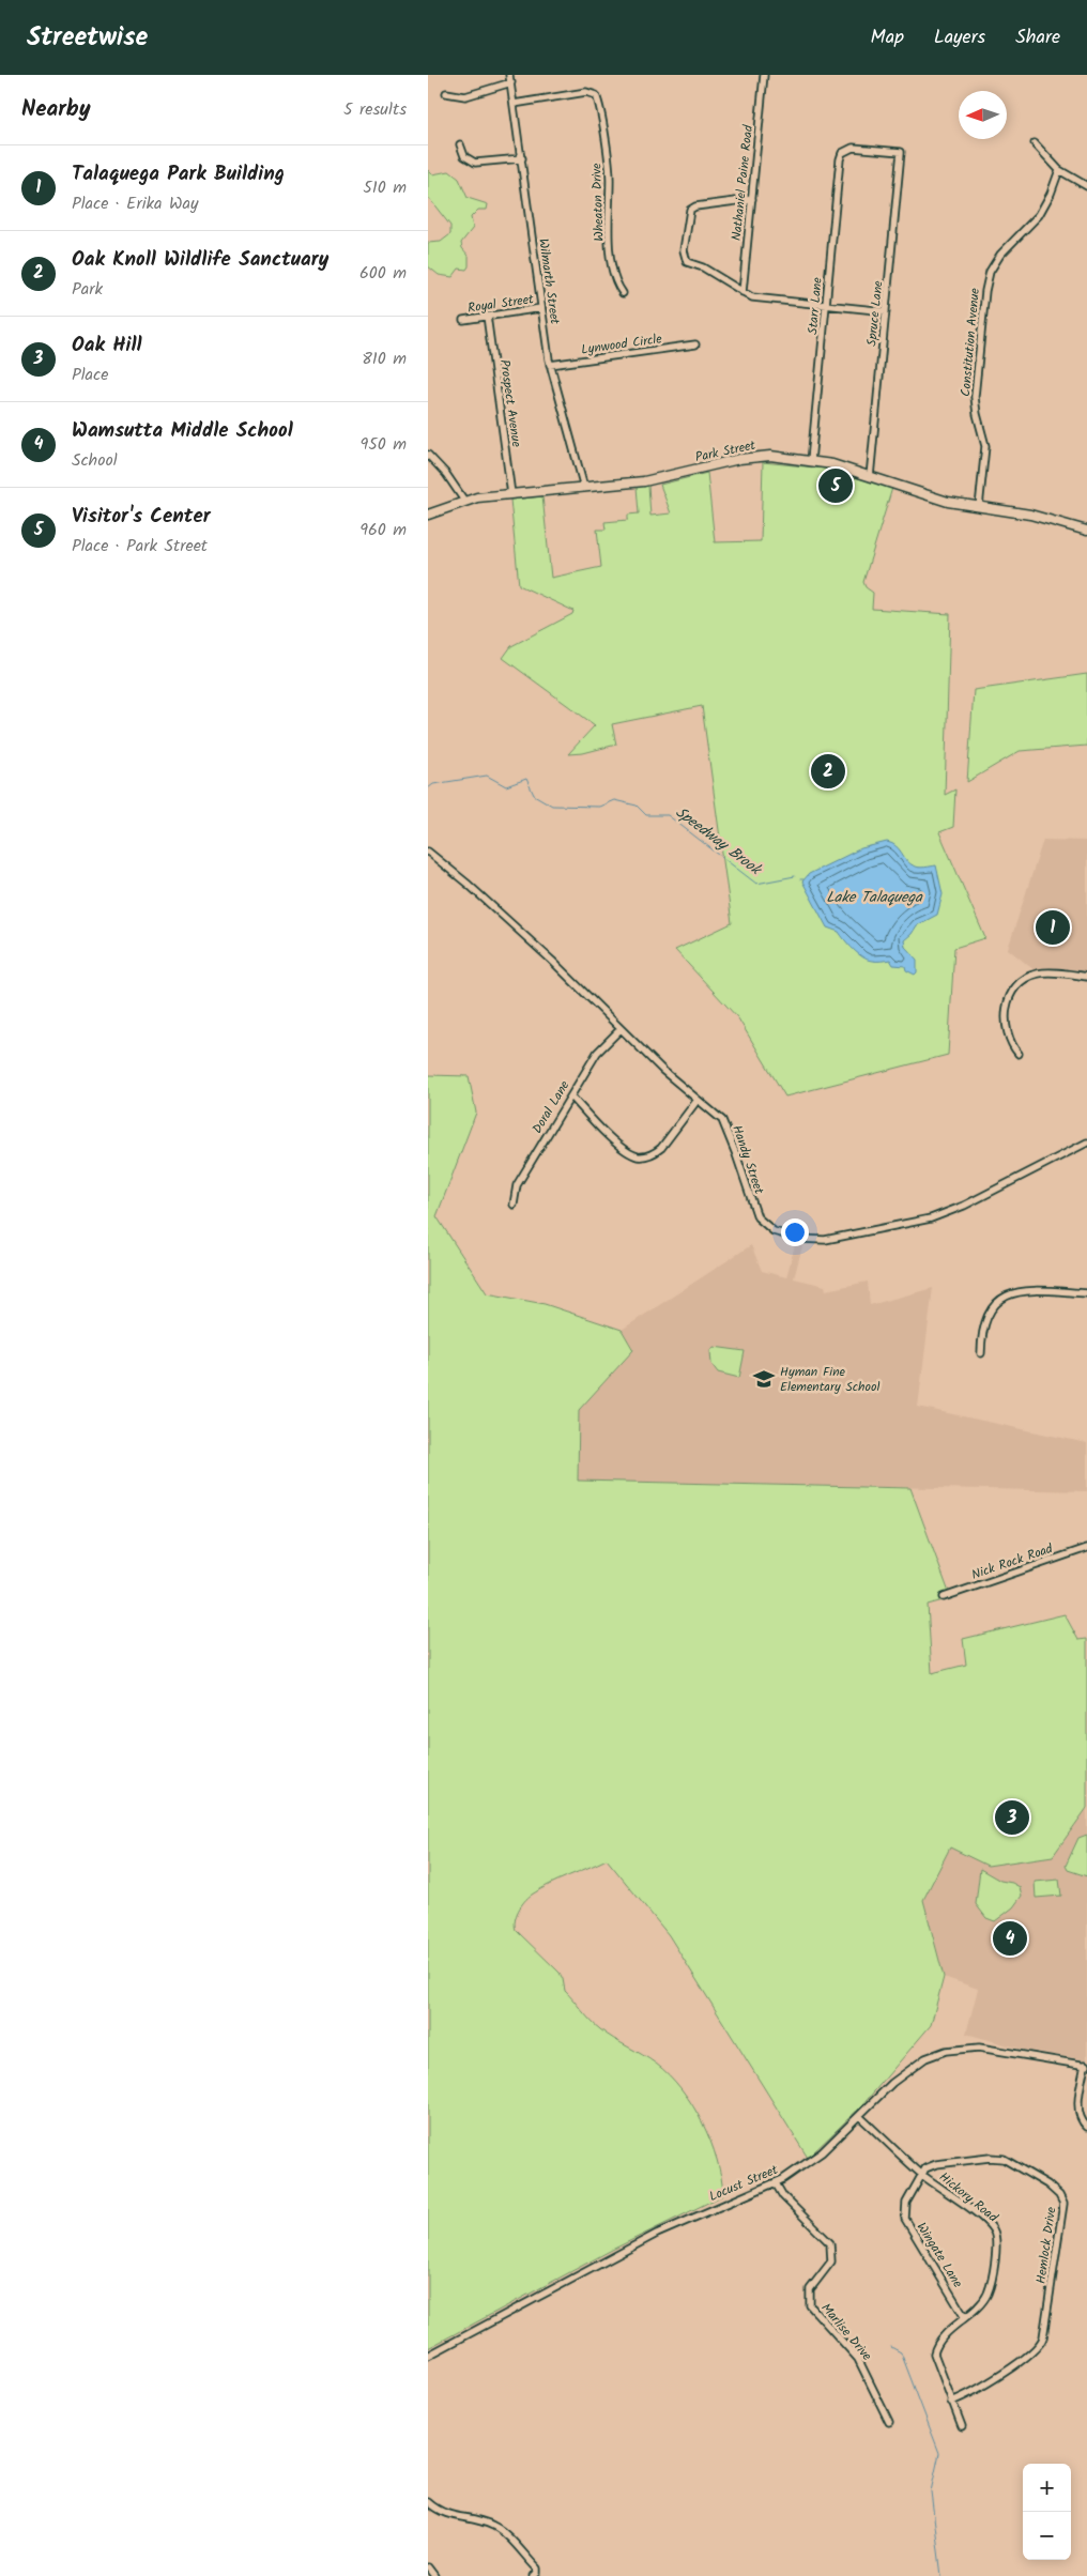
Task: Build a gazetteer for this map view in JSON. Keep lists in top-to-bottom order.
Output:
{
  "streets": {
    "main road": ["Park Street"],
    "street": [
      "Nathaniel Paine Road",
      "Wheaton Drive",
      "Wilmarth Street",
      "Royal Street",
      "Starr Lane",
      "Spruce Lane",
      "Constitution Avenue",
      "Lynwood Circle",
      "Prospect Avenue",
      "Doral Lane",
      "Handy Street",
      "Nick Rock Road",
      "Locust Street",
      "Hickory Road",
      "Hemlock Drive",
      "Wingate Lane",
      "Marlise Drive"
    ]
  },
  "crossings": [
    ["Wheaton Drive", "Wilmarth Street"],
    ["Wilmarth Street", "Royal Street"],
    ["Wilmarth Street", "Lynwood Circle"],
    ["Wilmarth Street", "Park Street"],
    ["Royal Street", "Prospect Avenue"],
    ["Starr Lane", "Spruce Lane"],
    ["Starr Lane", "Park Street"],
    ["Spruce Lane", "Park Street"],
    ["Constitution Avenue", "Park Street"],
    ["Prospect Avenue", "Park Street"],
    ["Doral Lane", "Handy Street"],
    ["Locust Street", "Hickory Road"],
    ["Locust Street", "Marlise Drive"],
    ["Hickory Road", "Hemlock Drive"],
    ["Hickory Road", "Wingate Lane"],
    ["Hemlock Drive", "Wingate Lane"]
  ],
  "water": ["Speedway Brook", "Lake Talaquega"],
  "places": {
    "school or university": ["Hyman Fine Elementary School"]
  },
  "north": "left",
  "page": {
    "header": "Streetwise",
    "nav": ["Map", "Layers", "Share"],
    "heading": ["Nearby", "5 results"],
    "list": [
      {
        "mark": "1",
        "name": "Talaquega Park Building",
        "note": "Place · Erika Way",
        "value": "510 m"
      },
      {
        "mark": "2",
        "name": "Oak Knoll Wildlife Sanctuary",
        "note": "Park",
        "value": "600 m"
      },
      {
        "mark": "3",
        "name": "Oak Hill",
        "note": "Place",
        "value": "810 m"
      },
      {
        "mark": "4",
        "name": "Wamsutta Middle School",
        "note": "School",
        "value": "950 m"
      },
      {
        "mark": "5",
        "name": "Visitor's Center",
        "note": "Place · Park Street",
        "value": "960 m"
      }
    ],
    "pins": [
      "5",
      "2",
      "1",
      "3",
      "4"
    ],
    "map_buttons": ["+", "−"]
  }
}
